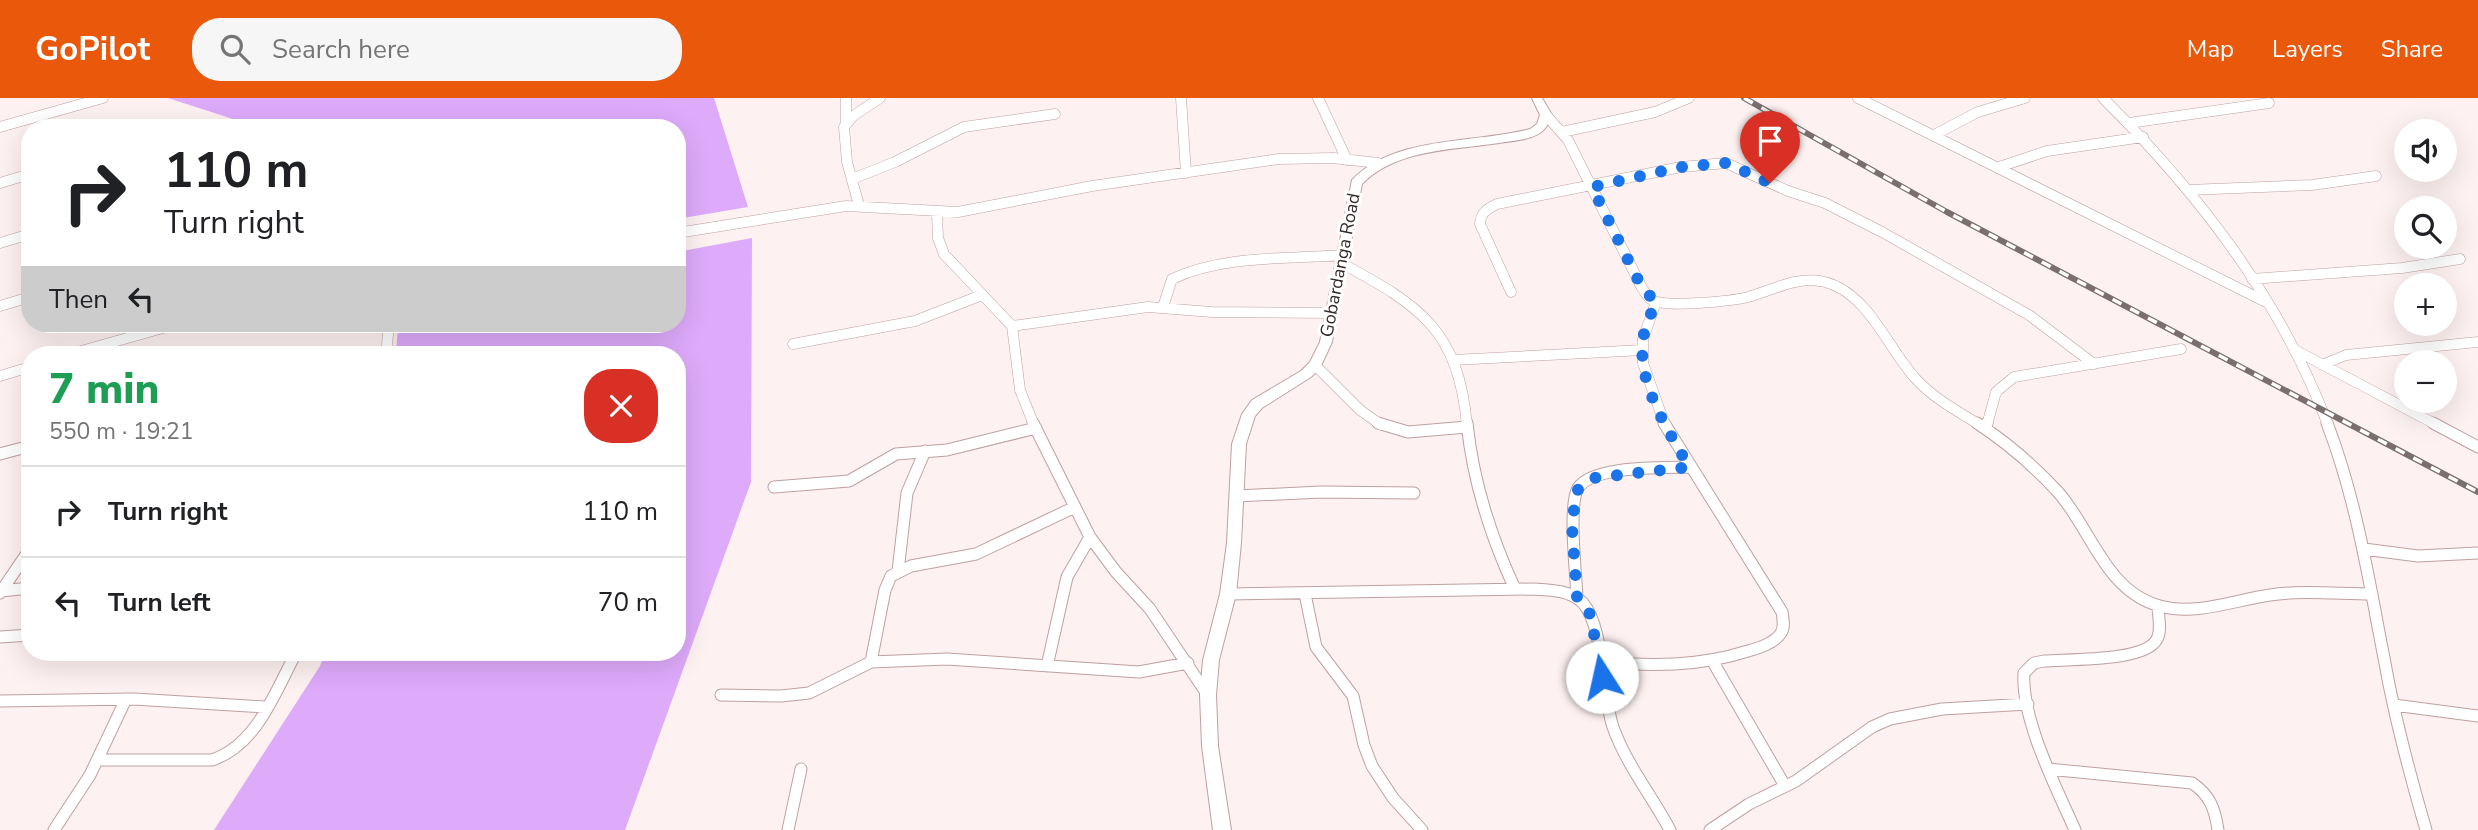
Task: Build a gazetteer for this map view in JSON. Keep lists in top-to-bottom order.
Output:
{
  "streets": {
    "main road": ["Gobardanga Road"]
  },
  "page": {
    "header": "GoPilot",
    "search": "Search here",
    "nav": ["Map", "Layers", "Share"],
    "map_buttons": ["+", "−"],
    "turn": ["110 m", "Turn right"],
    "then": "Then",
    "heading": ["7 min", "550 m · 19:21"],
    "list": [
      {
        "name": "Turn right",
        "value": "110 m"
      },
      {
        "name": "Turn left",
        "value": "70 m"
      }
    ]
  }
}
